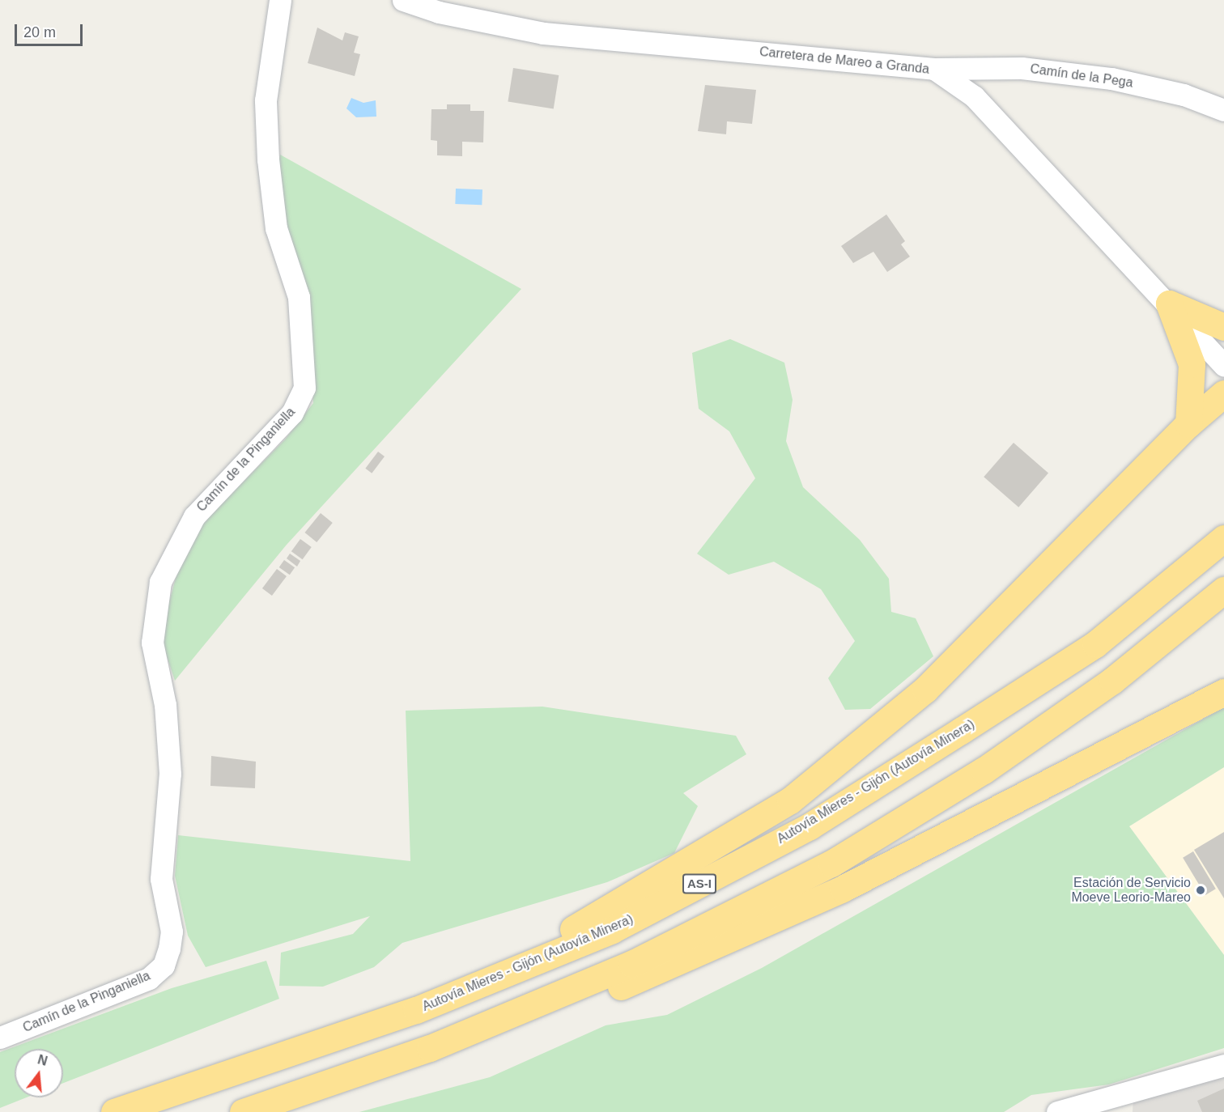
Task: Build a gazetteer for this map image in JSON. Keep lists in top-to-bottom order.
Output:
{
  "streets": {
    "highway": ["Autovía Mieres - Gijón (Autovía Minera)", "AS-I"],
    "street": ["Carretera de Mareo a Granda", "Camín de la Pega", "Camín de la Pinganiella"]
  },
  "crossings": [
    ["Carretera de Mareo a Granda", "Camín de la Pega"]
  ],
  "places": ["Estación de Servicio Moeve Leorio-Mareo"],
  "scale_bar": "20 m",
  "north": "top"
}
